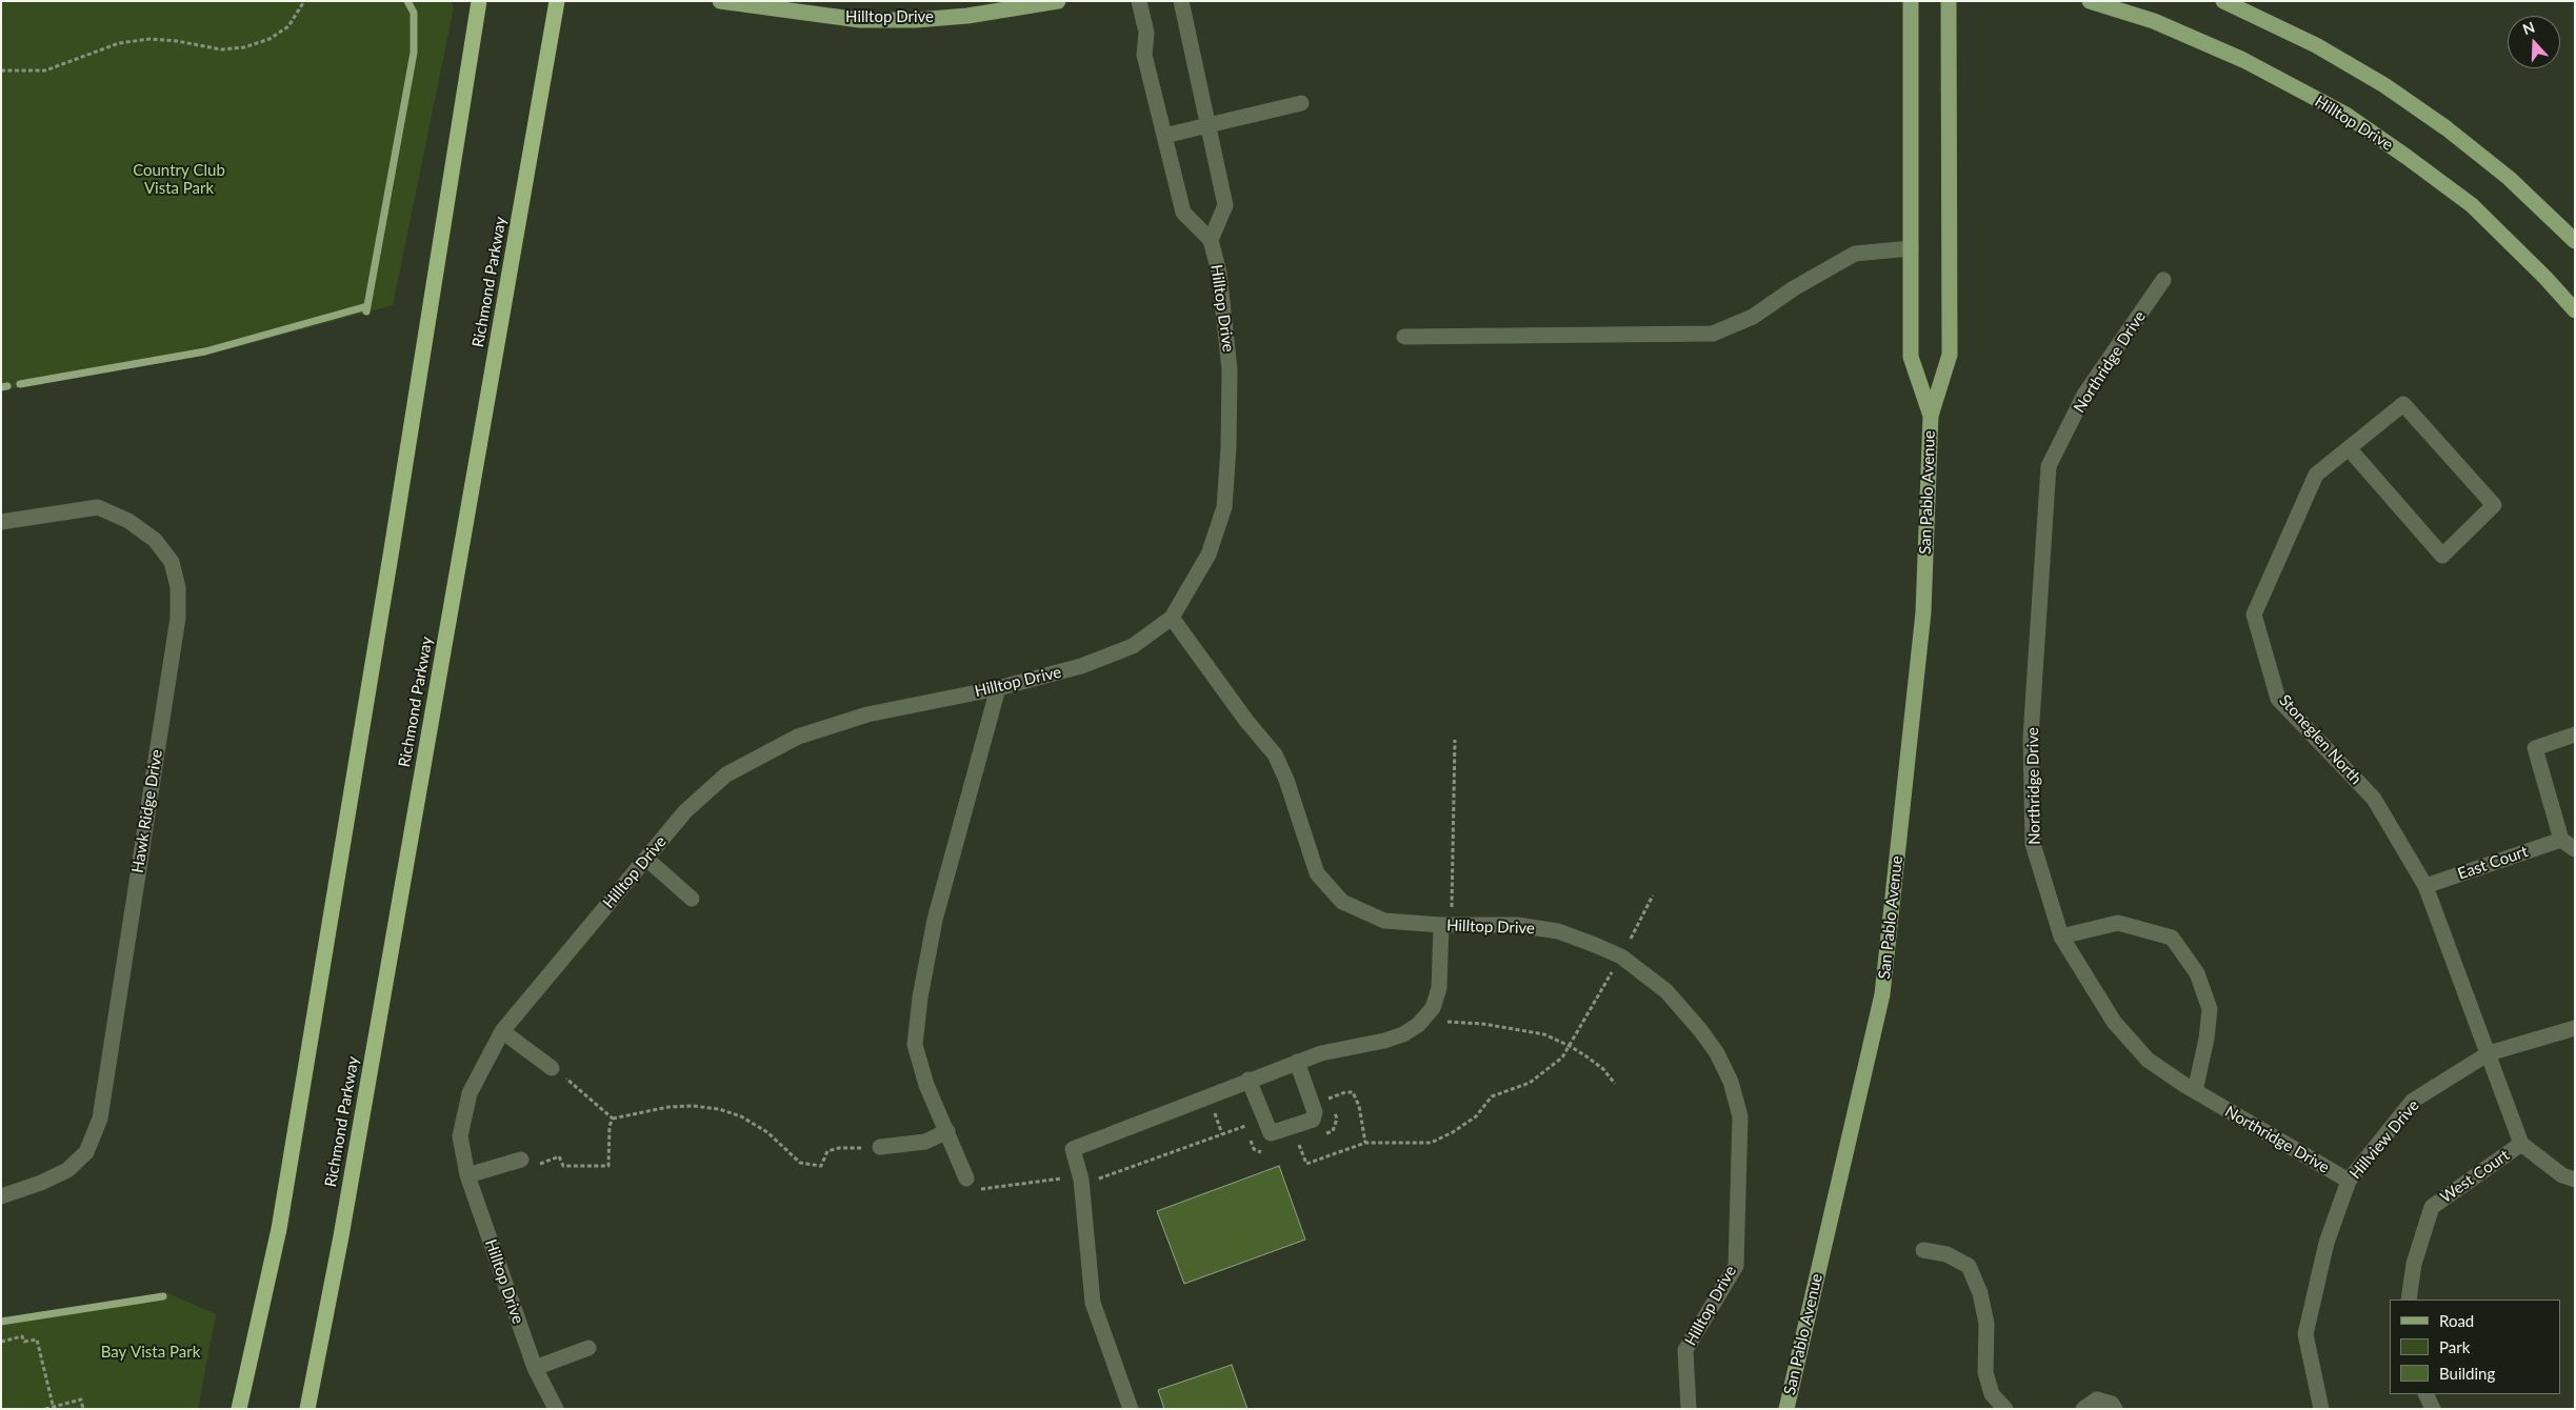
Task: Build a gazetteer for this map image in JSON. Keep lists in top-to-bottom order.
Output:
{
  "streets": {
    "highway": ["Richmond Parkway"],
    "main road": ["Hilltop Drive", "San Pablo Avenue"],
    "street": [
      "Northridge Drive",
      "Stoneglen North",
      "Hawk Ridge Drive",
      "East Court",
      "Hillview Drive",
      "West Court"
    ]
  },
  "crossings": [
    ["Northridge Drive", "Hillview Drive"],
    ["Stoneglen North", "East Court"],
    ["Stoneglen North", "Hillview Drive"],
    ["Stoneglen North", "West Court"]
  ],
  "parks": ["Country Club Vista Park", "Bay Vista Park"],
  "legend": ["Road", "Park", "Building"],
  "north": "top"
}
